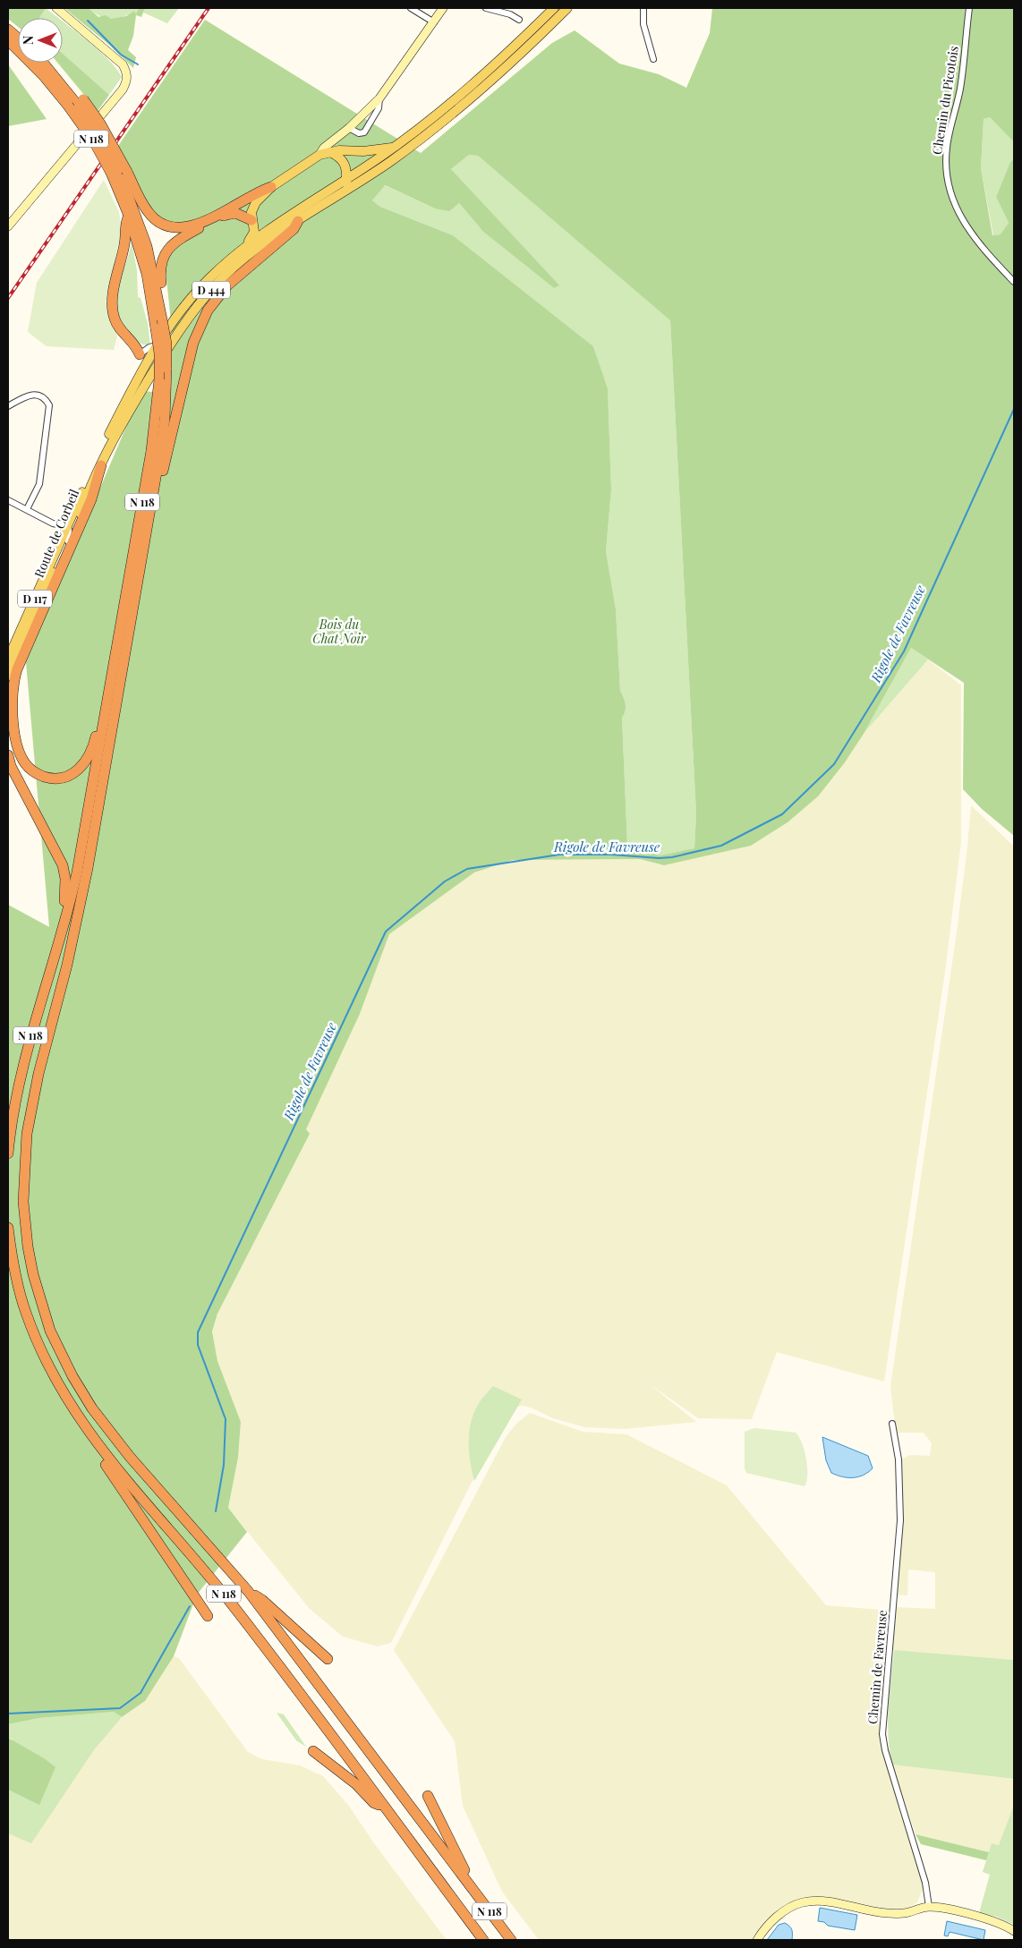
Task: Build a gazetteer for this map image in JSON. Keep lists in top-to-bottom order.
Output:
{
  "streets": {
    "highway": ["N 118"],
    "main road": ["D 444", "Route de Corbeil", "D 117"],
    "street": ["Chemin du Picotois", "Chemin de Favreuse"]
  },
  "crossings": [
    ["D 444", "Route de Corbeil"]
  ],
  "water": ["Rigole de Favreuse"],
  "parks": ["Bois du Chat Noir"],
  "north": "left"
}
